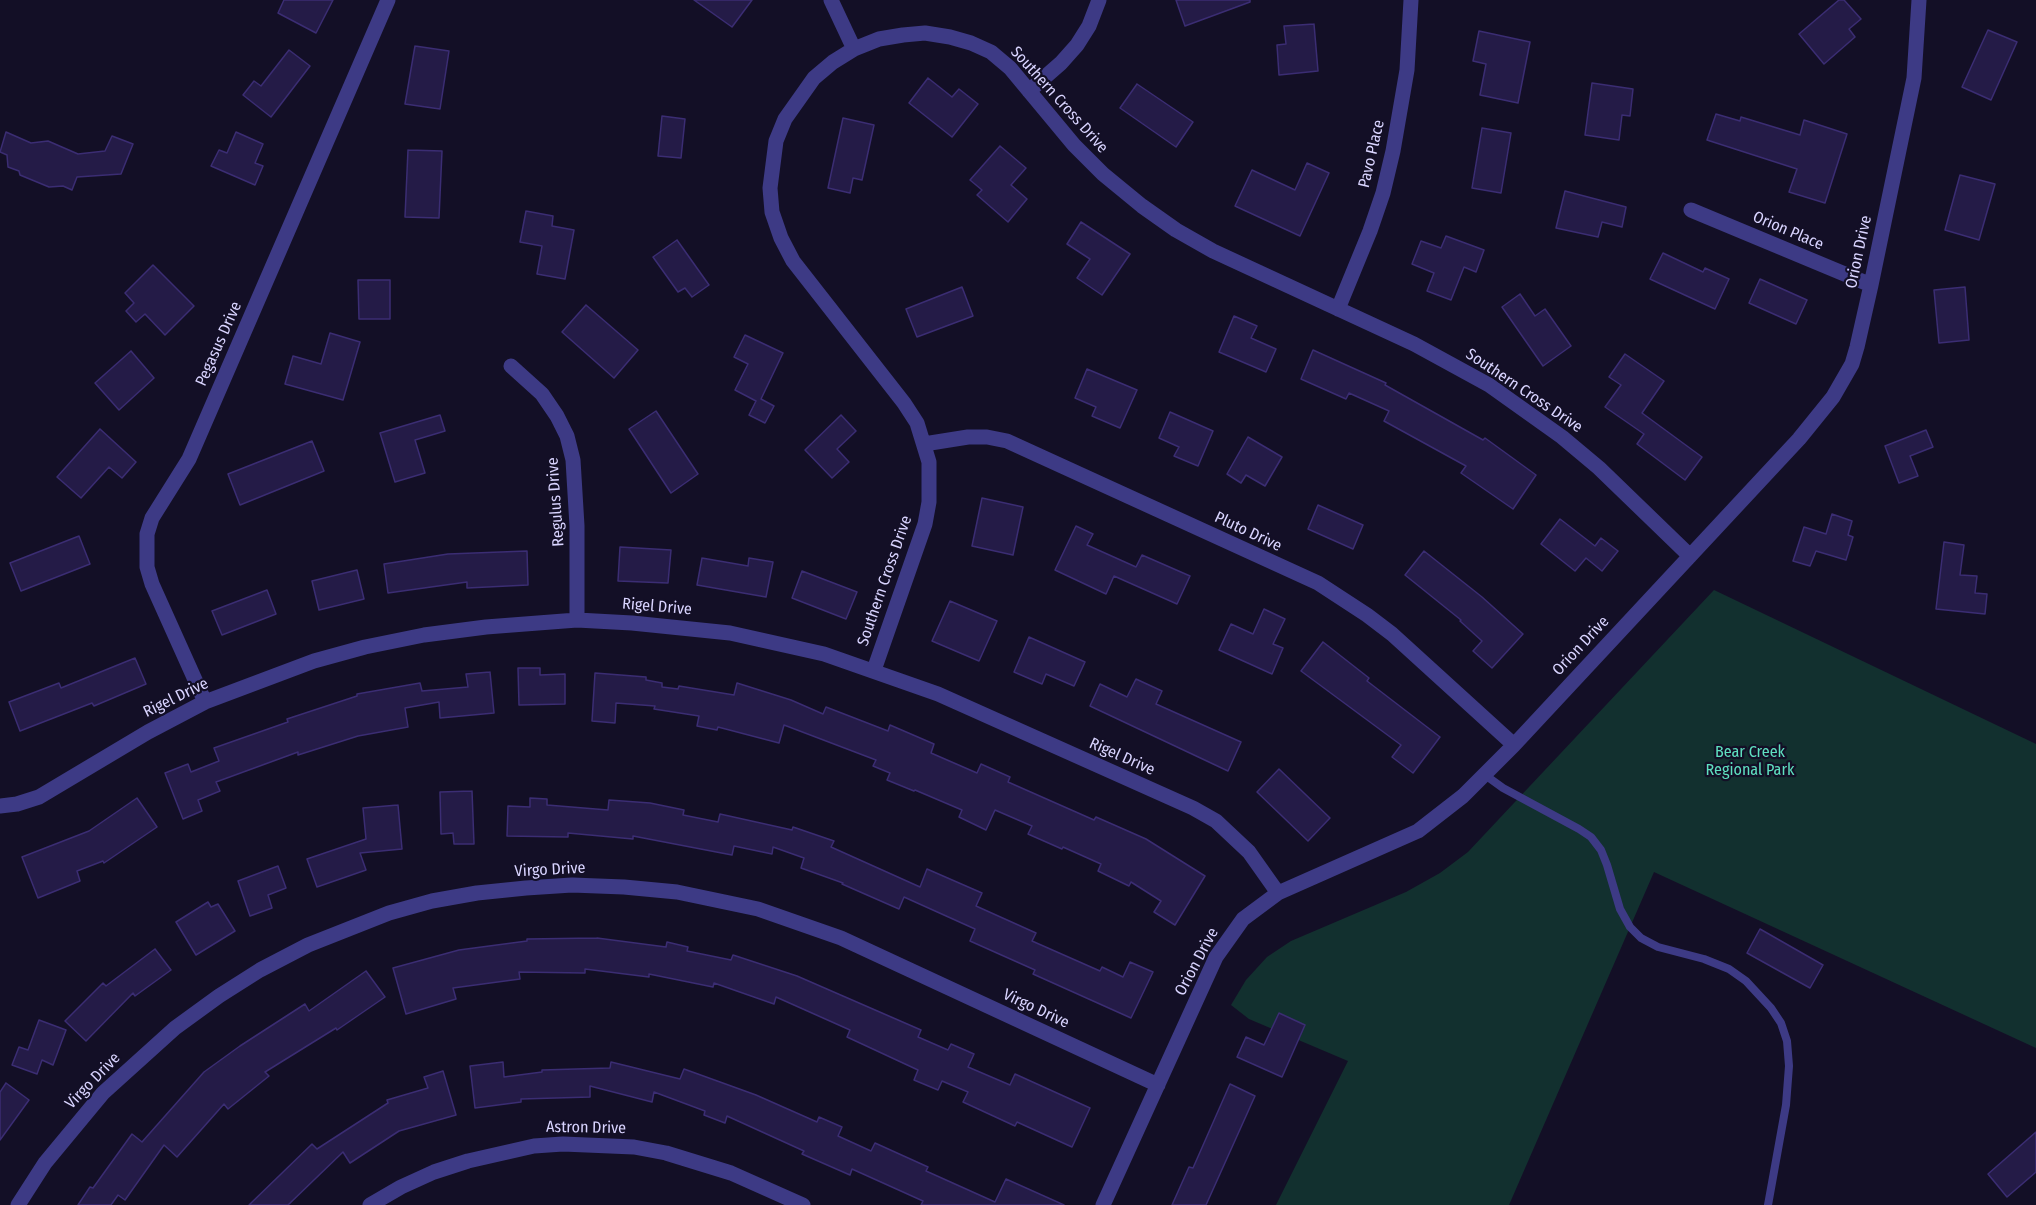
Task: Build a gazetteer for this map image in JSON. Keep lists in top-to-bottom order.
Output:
{
  "streets": {
    "street": [
      "Southern Cross Drive",
      "Pavo Place",
      "Orion Place",
      "Orion Drive",
      "Pegasus Drive",
      "Regulus Drive",
      "Pluto Drive",
      "Rigel Drive",
      "Virgo Drive",
      "Astron Drive"
    ]
  },
  "crossings": [
    ["Southern Cross Drive", "Pavo Place"],
    ["Southern Cross Drive", "Orion Drive"],
    ["Southern Cross Drive", "Pluto Drive"],
    ["Southern Cross Drive", "Rigel Drive"],
    ["Orion Place", "Orion Drive"],
    ["Orion Drive", "Pluto Drive"],
    ["Orion Drive", "Rigel Drive"],
    ["Orion Drive", "Virgo Drive"],
    ["Pegasus Drive", "Rigel Drive"],
    ["Regulus Drive", "Rigel Drive"]
  ],
  "parks": ["Bear Creek Regional Park"]
}
